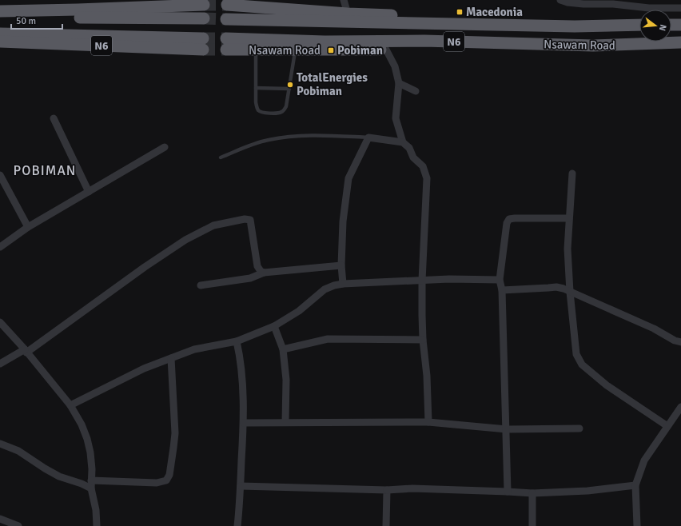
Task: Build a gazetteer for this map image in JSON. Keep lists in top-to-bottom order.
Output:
{
  "streets": {
    "highway": ["N6", "Nsawam Road"]
  },
  "districts": ["POBIMAN"],
  "places": {
    "transit": ["Macedonia", "Pobiman"],
    "other": ["TotalEnergies Pobiman"]
  },
  "scale_bar": "50 m",
  "north": "right"
}
